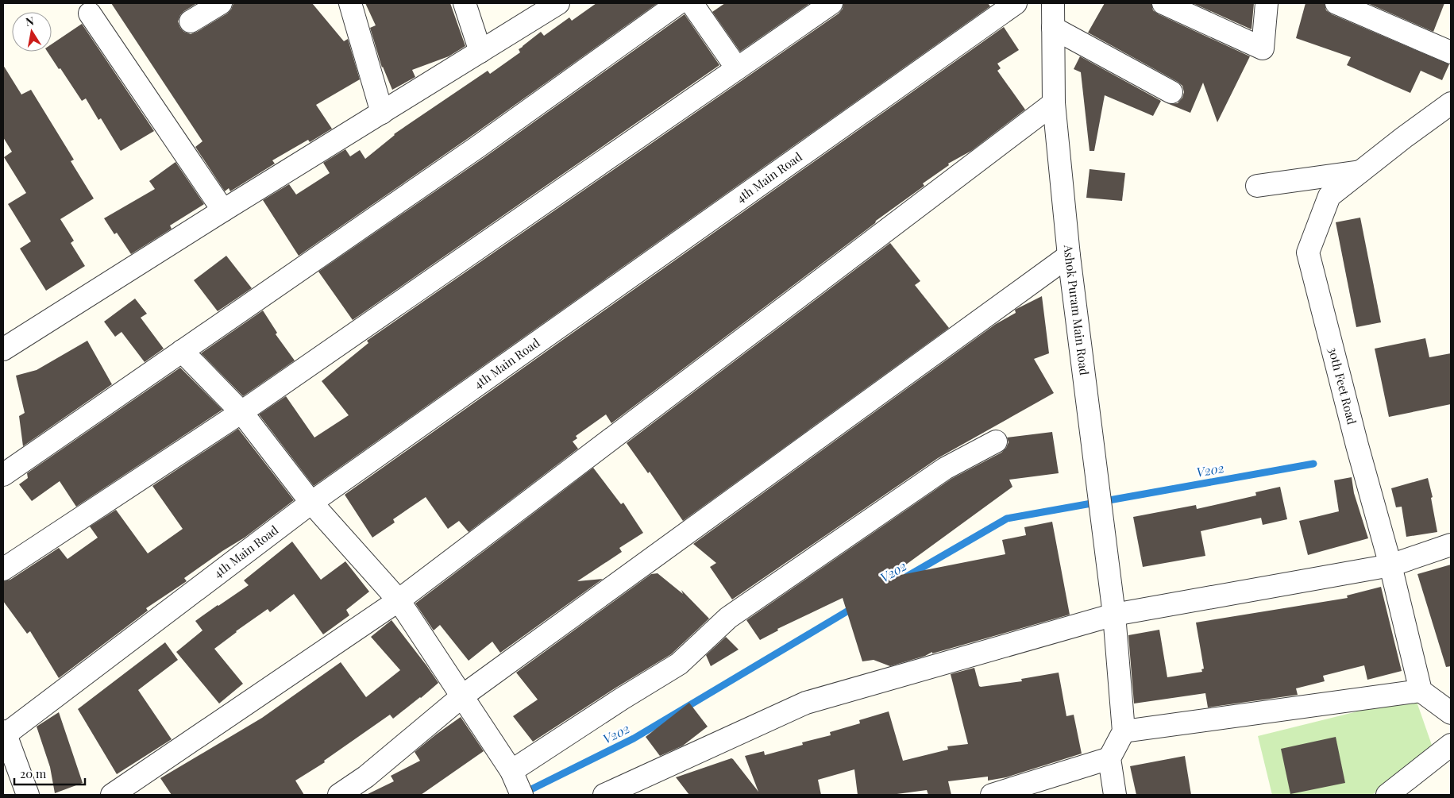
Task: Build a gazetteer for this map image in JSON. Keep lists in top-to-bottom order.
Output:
{
  "streets": {
    "street": ["4th Main Road", "Ashok Puram Main Road", "30th Feet Road"]
  },
  "water": ["V202"],
  "scale_bar": "20 m",
  "north": "top"
}
